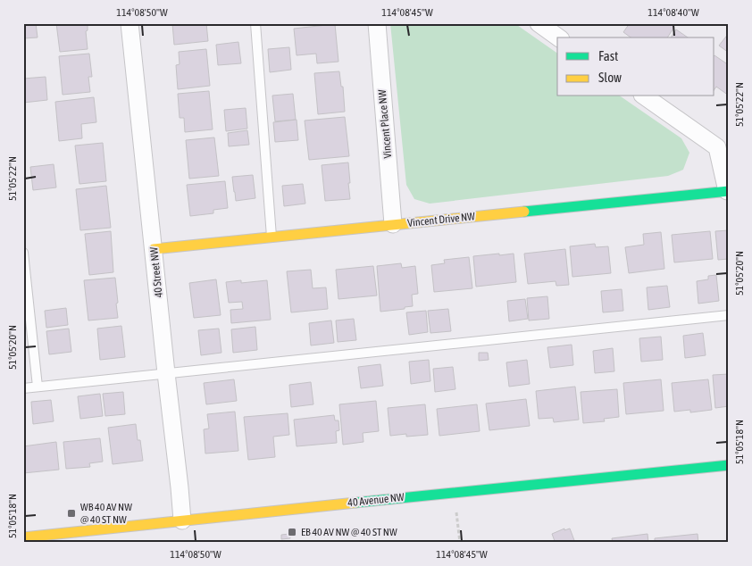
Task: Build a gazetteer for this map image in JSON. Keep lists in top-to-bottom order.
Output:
{
  "streets": {
    "street": [
      "Vincent Place NW",
      "Vincent Drive NW",
      "40 Street NW",
      "40 Avenue NW"
    ]
  },
  "crossings": [
    ["Vincent Place NW", "Vincent Drive NW"],
    ["Vincent Drive NW", "40 Street NW"],
    ["40 Street NW", "40 Avenue NW"]
  ],
  "places": {
    "transit": ["WB 40 AV NW @ 40 ST NW", "EB 40 AV NW @ 40 ST NW"]
  },
  "legend": ["Fast", "Slow"],
  "coordinates": [
    "114°08'50\"W",
    "114°08'45\"W",
    "114°08'40\"W",
    "51°05'22\"N",
    "51°05'20\"N",
    "51°05'18\"N"
  ]
}
